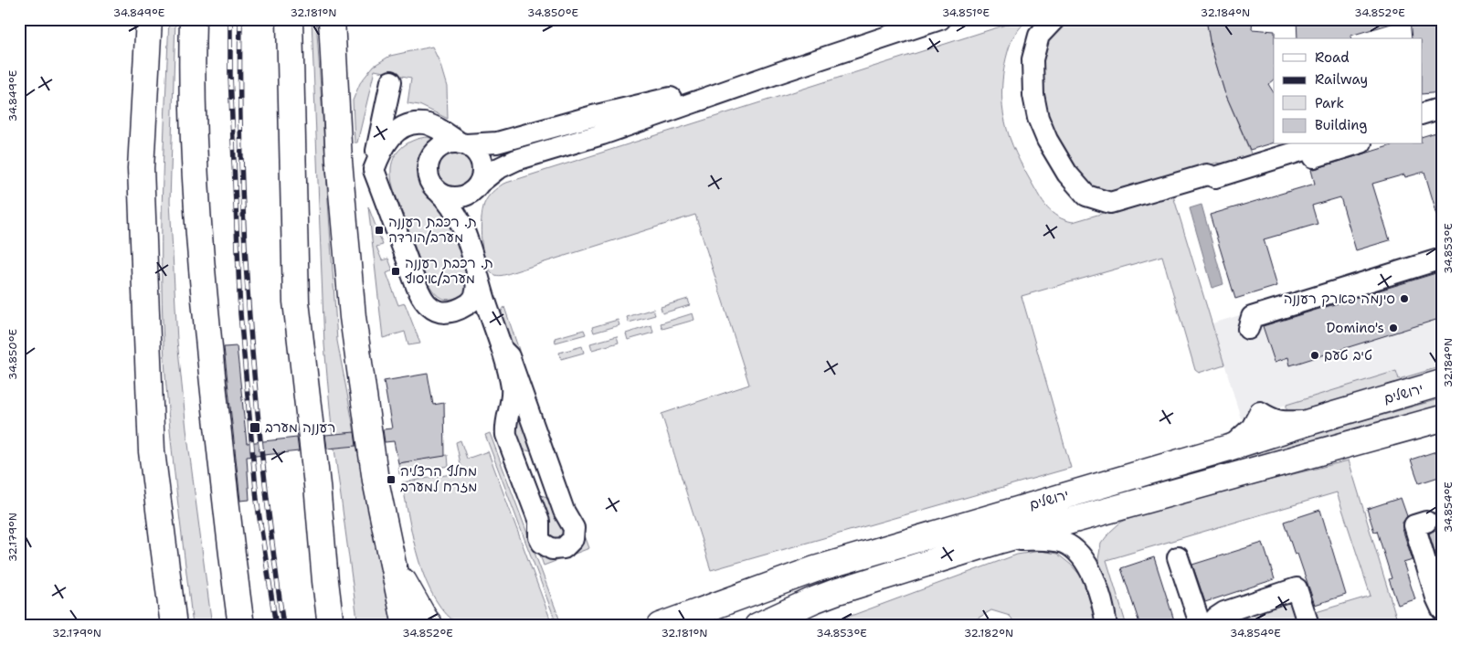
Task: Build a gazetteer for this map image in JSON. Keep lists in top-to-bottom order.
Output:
{
  "streets": {
    "main road": ["ירושלים"]
  },
  "places": {
    "transit": [
      "ת. רכבת רעננה מערב/הורדה",
      "ת. רכבת רעננה מערב/איסוף",
      "רעננה מערב",
      "מחלף הרצליה מזרח למערב"
    ],
    "other": ["סינמה פארק רעננה", "Domino's", "טיב טעם"]
  },
  "legend": [
    "Road",
    "Railway",
    "Park",
    "Building"
  ],
  "coordinates": [
    "34.849°E",
    "32.181°N",
    "34.850°E",
    "34.851°E",
    "32.184°N",
    "34.852°E",
    "34.853°E",
    "34.854°E",
    "32.179°N",
    "32.182°N"
  ]
}
